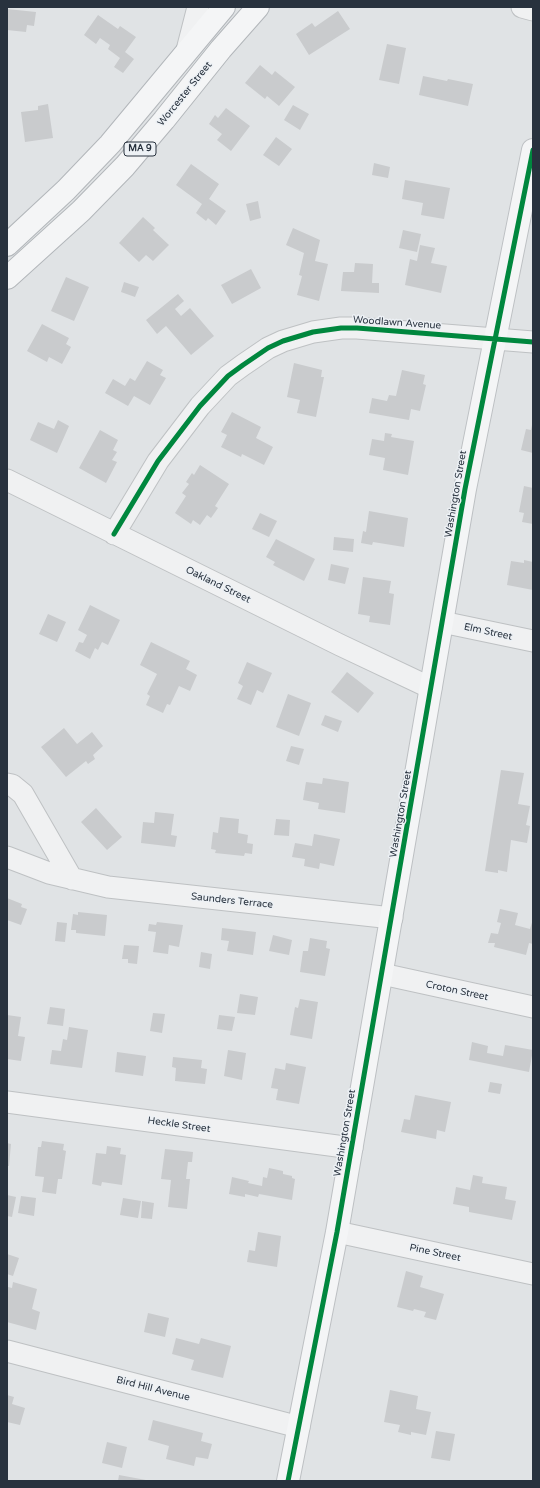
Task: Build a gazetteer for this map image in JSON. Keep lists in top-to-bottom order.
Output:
{
  "streets": {
    "main road": ["Worcester Street", "MA 9", "Washington Street"],
    "street": [
      "Woodlawn Avenue",
      "Oakland Street",
      "Elm Street",
      "Saunders Terrace",
      "Croton Street",
      "Heckle Street",
      "Pine Street",
      "Bird Hill Avenue"
    ]
  },
  "crossings": [
    ["Woodlawn Avenue", "Washington Street"],
    ["Woodlawn Avenue", "Oakland Street"],
    ["Washington Street", "Oakland Street"],
    ["Washington Street", "Elm Street"],
    ["Washington Street", "Saunders Terrace"],
    ["Washington Street", "Croton Street"],
    ["Washington Street", "Heckle Street"],
    ["Washington Street", "Pine Street"],
    ["Washington Street", "Bird Hill Avenue"]
  ]
}
